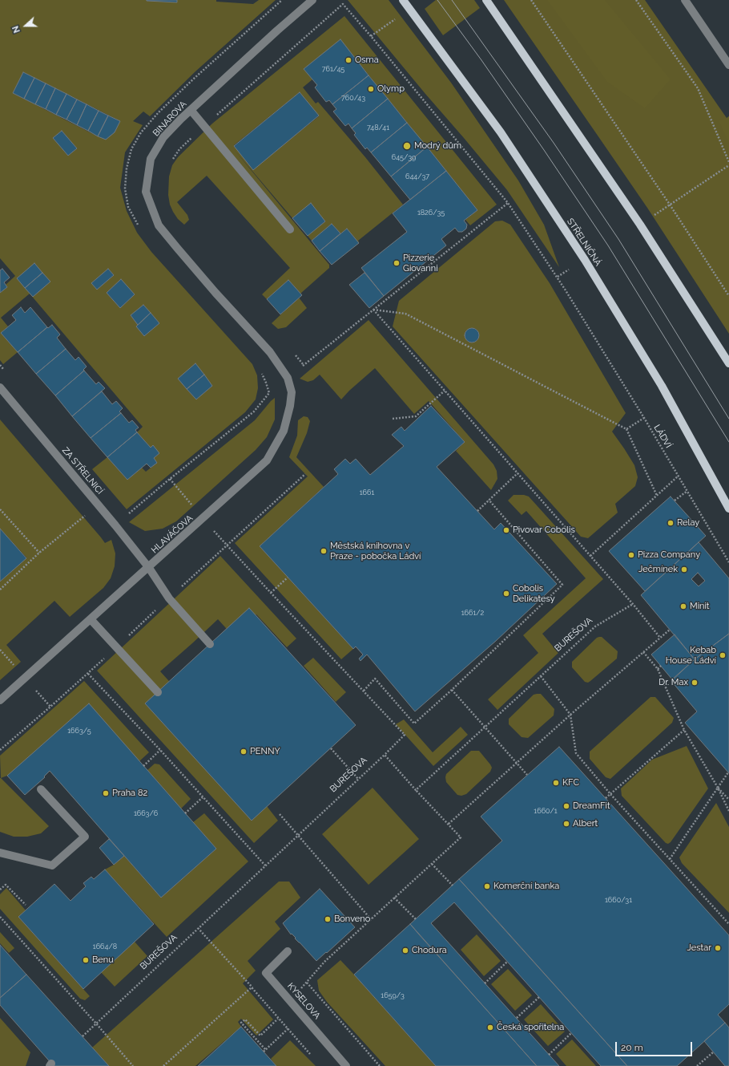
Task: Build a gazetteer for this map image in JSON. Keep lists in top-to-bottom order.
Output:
{
  "streets": {
    "main road": ["STŘELNIČNÁ"],
    "street": [
      "BINAROVA",
      "ZA STŘELNICÍ",
      "HLAVÁČOVA",
      "KYSELOVA"
    ],
    "path": ["LÁDVÍ", "BUREŠOVA"]
  },
  "crossings": [
    ["BINAROVA", "HLAVÁČOVA"],
    ["ZA STŘELNICÍ", "HLAVÁČOVA"]
  ],
  "places": [
    "Osma",
    "Olymp",
    "Modrý dům",
    "Pizzerie Giovanni",
    "Relay",
    "Pivovar Cobolis",
    "Městská knihovna v Praze - pobočka Ládví",
    "Pizza Company",
    "Ječmínek",
    "Cobolis Delikatesy",
    "Minit",
    "Kebab House Ládví",
    "Dr. Max",
    "PENNY",
    "KFC",
    "Praha 82",
    "DreamFit",
    "Albert",
    "Komerční banka",
    "Bonveno",
    "Jestar",
    "Chodura",
    "Benu",
    "Česká spořitelna"
  ],
  "house_numbers": [
    "761/45",
    "760/43",
    "748/41",
    "645/39",
    "644/37",
    "1826/35",
    "1661",
    "1661/2",
    "1663/5",
    "1660/1",
    "1663/6",
    "1660/31",
    "1664/8",
    "1659/3"
  ],
  "scale_bar": "20 m",
  "north": "left"
}
